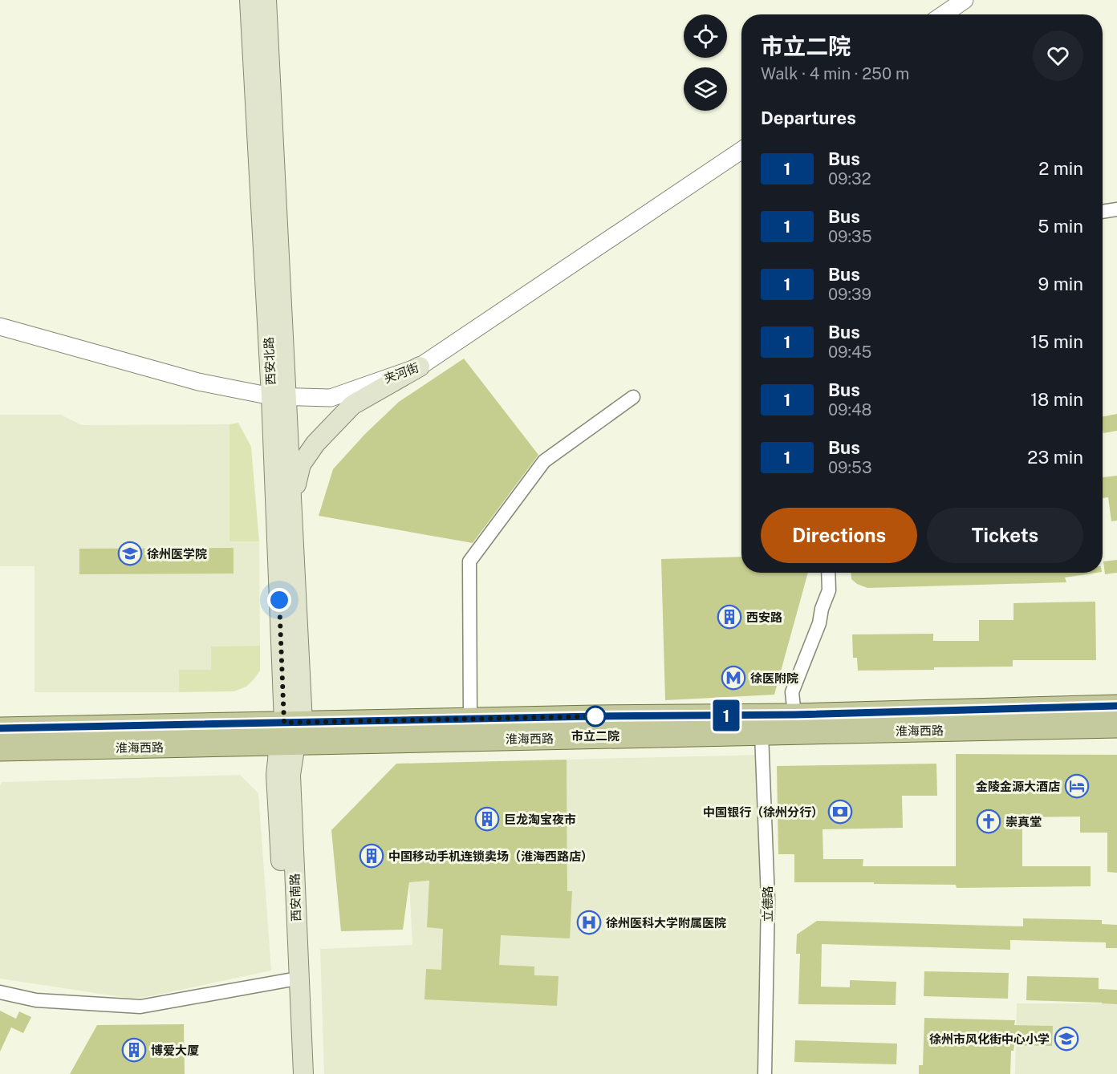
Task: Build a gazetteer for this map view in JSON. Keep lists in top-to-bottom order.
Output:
{
  "streets": {
    "main road": ["西安北路", "淮海西路", "西安南路"],
    "street": ["夹河街", "立德路"]
  },
  "crossings": [
    ["西安北路", "夹河街"],
    ["西安北路", "淮海西路"],
    ["西安北路", "西安南路"],
    ["淮海西路", "西安南路"],
    ["淮海西路", "立德路"]
  ],
  "places": {
    "school or university": ["徐州医学院", "徐州市风化街中心小学"],
    "building": [
      "西安路",
      "巨龙淘宝夜市",
      "中国移动手机连锁卖场（淮海西路店）",
      "博爱大厦"
    ],
    "metro station": ["徐医附院"],
    "other": ["市立二院"],
    "hotel": ["金陵金源大酒店"],
    "bank": ["中国银行（徐州分行）"],
    "church": ["崇真堂"],
    "hospital": ["徐州医科大学附属医院"]
  },
  "lines": ["bus line 1"],
  "page": {
    "on_map": "1",
    "heading": [
      ["市立二院", "Walk · 4 min · 250 m"],
      "Departures"
    ],
    "list": [
      {
        "mark": "1",
        "name": "Bus",
        "note": "09:32",
        "value": "2 min"
      },
      {
        "mark": "1",
        "name": "Bus",
        "note": "09:35",
        "value": "5 min"
      },
      {
        "mark": "1",
        "name": "Bus",
        "note": "09:39",
        "value": "9 min"
      },
      {
        "mark": "1",
        "name": "Bus",
        "note": "09:45",
        "value": "15 min"
      },
      {
        "mark": "1",
        "name": "Bus",
        "note": "09:48",
        "value": "18 min"
      },
      {
        "mark": "1",
        "name": "Bus",
        "note": "09:53",
        "value": "23 min"
      }
    ],
    "buttons": ["Directions", "Tickets"]
  }
}
